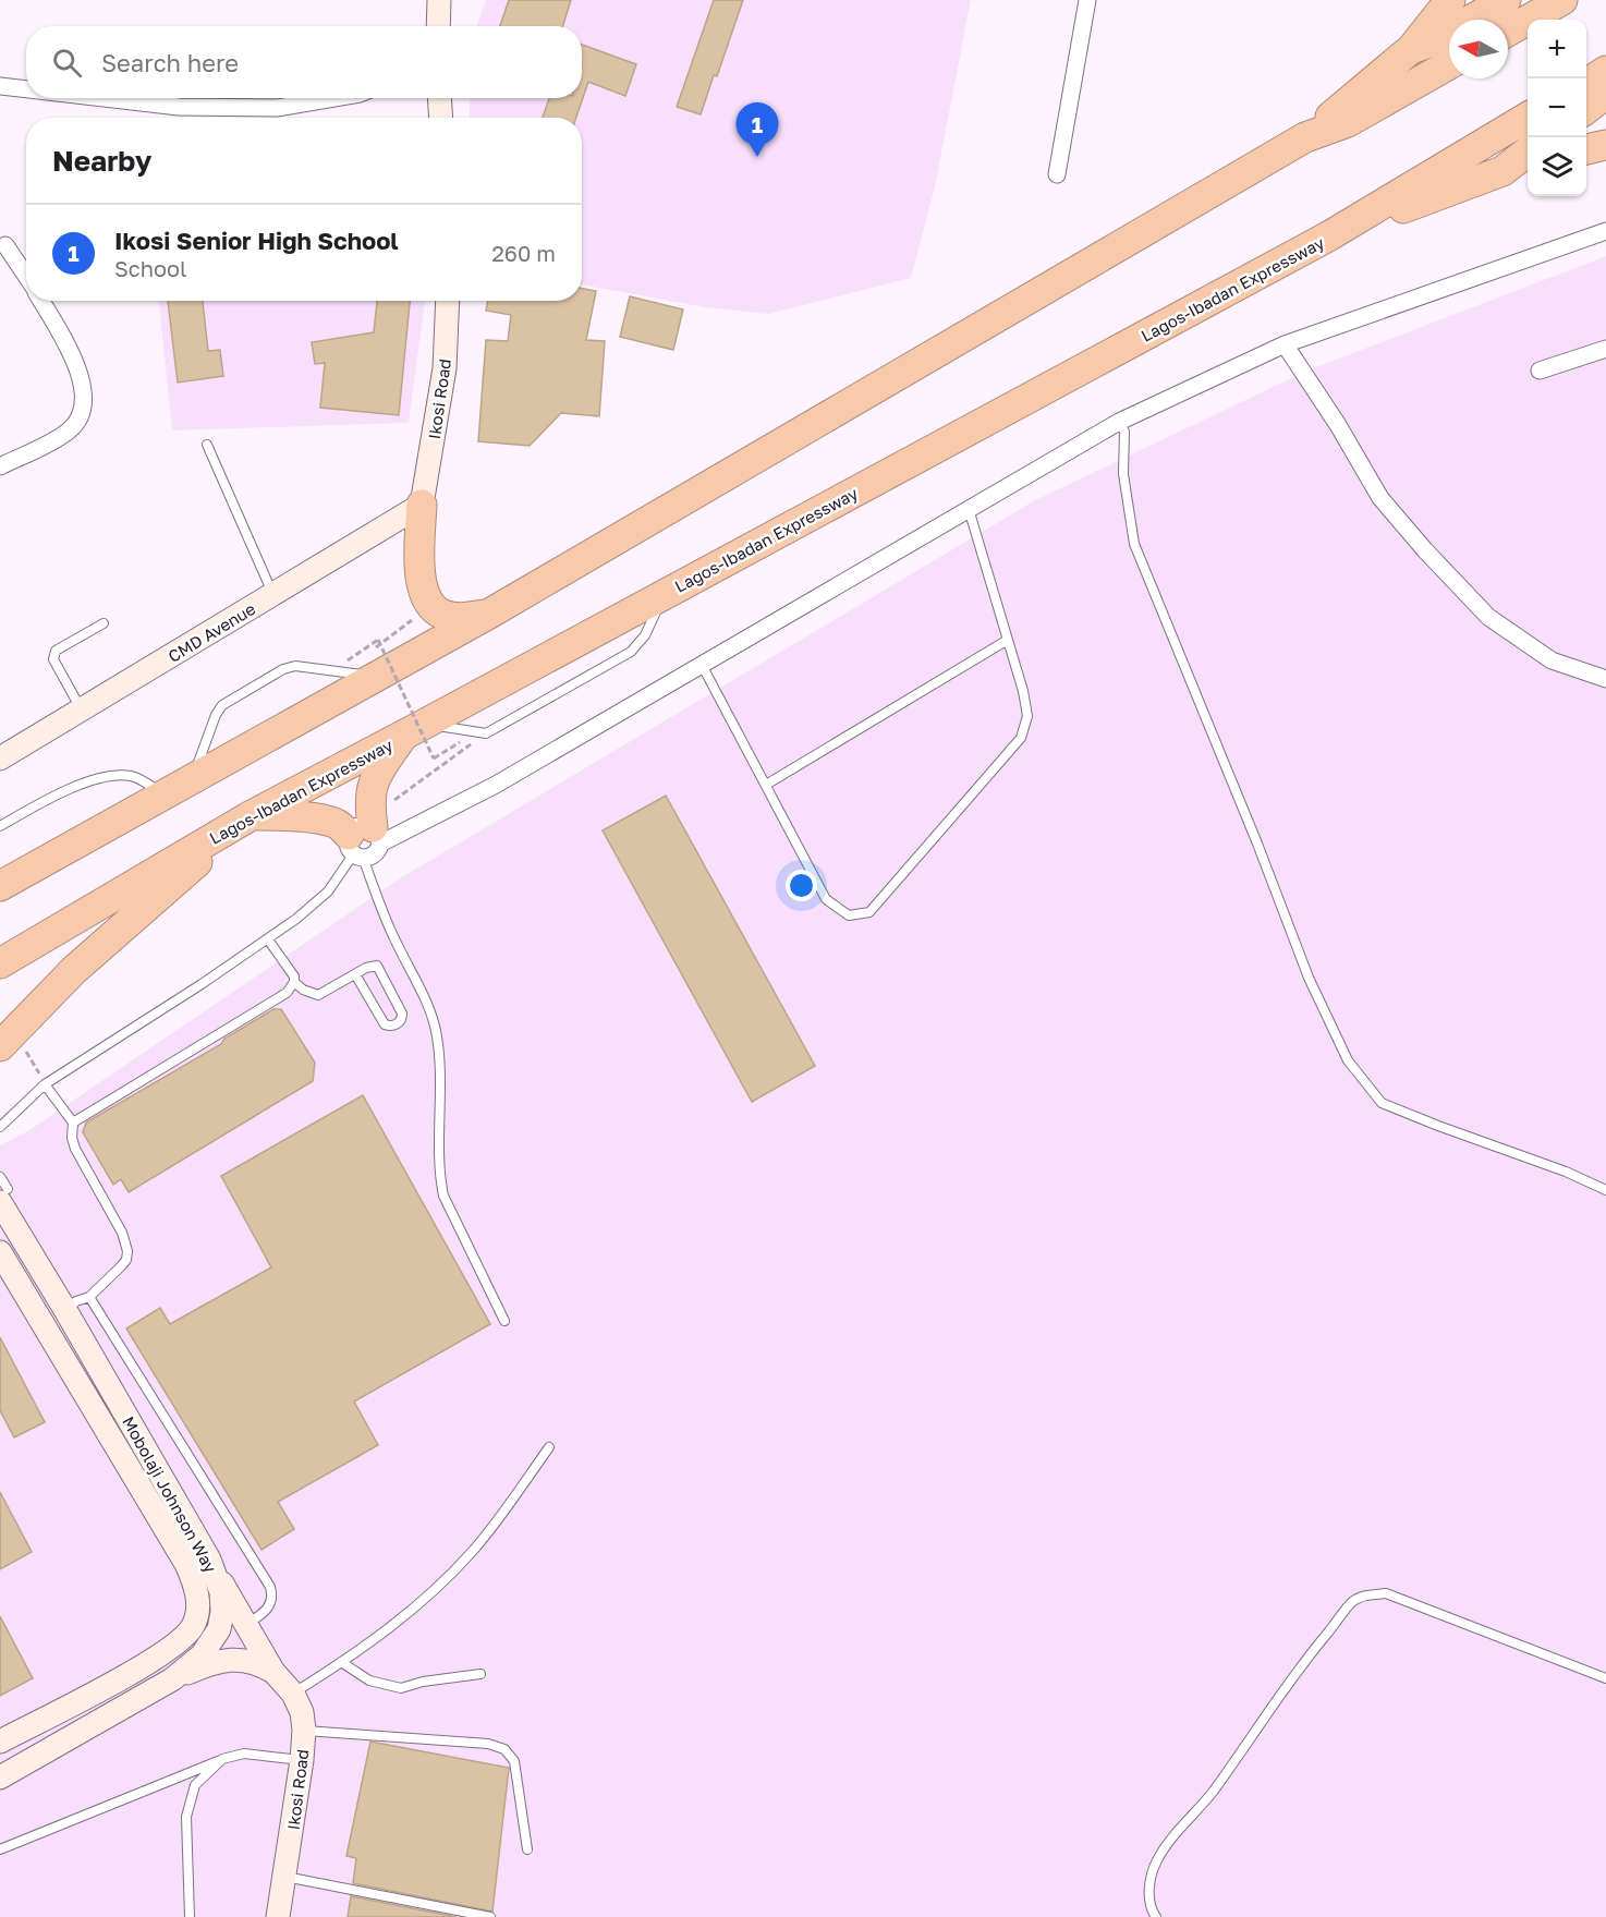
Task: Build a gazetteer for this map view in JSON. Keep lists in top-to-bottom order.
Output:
{
  "streets": {
    "highway": ["Lagos-Ibadan Expressway"],
    "street": ["Ikosi Road", "CMD Avenue", "Mobolaji Johnson Way"]
  },
  "crossings": [
    ["Ikosi Road", "CMD Avenue"],
    ["Ikosi Road", "Mobolaji Johnson Way"]
  ],
  "north": "left",
  "page": {
    "map_buttons": ["+", "−"],
    "search": "Search here",
    "pins": "1",
    "heading": "Nearby",
    "list": [
      {
        "mark": "1",
        "name": "Ikosi Senior High School",
        "note": "School",
        "value": "260 m"
      }
    ]
  }
}
